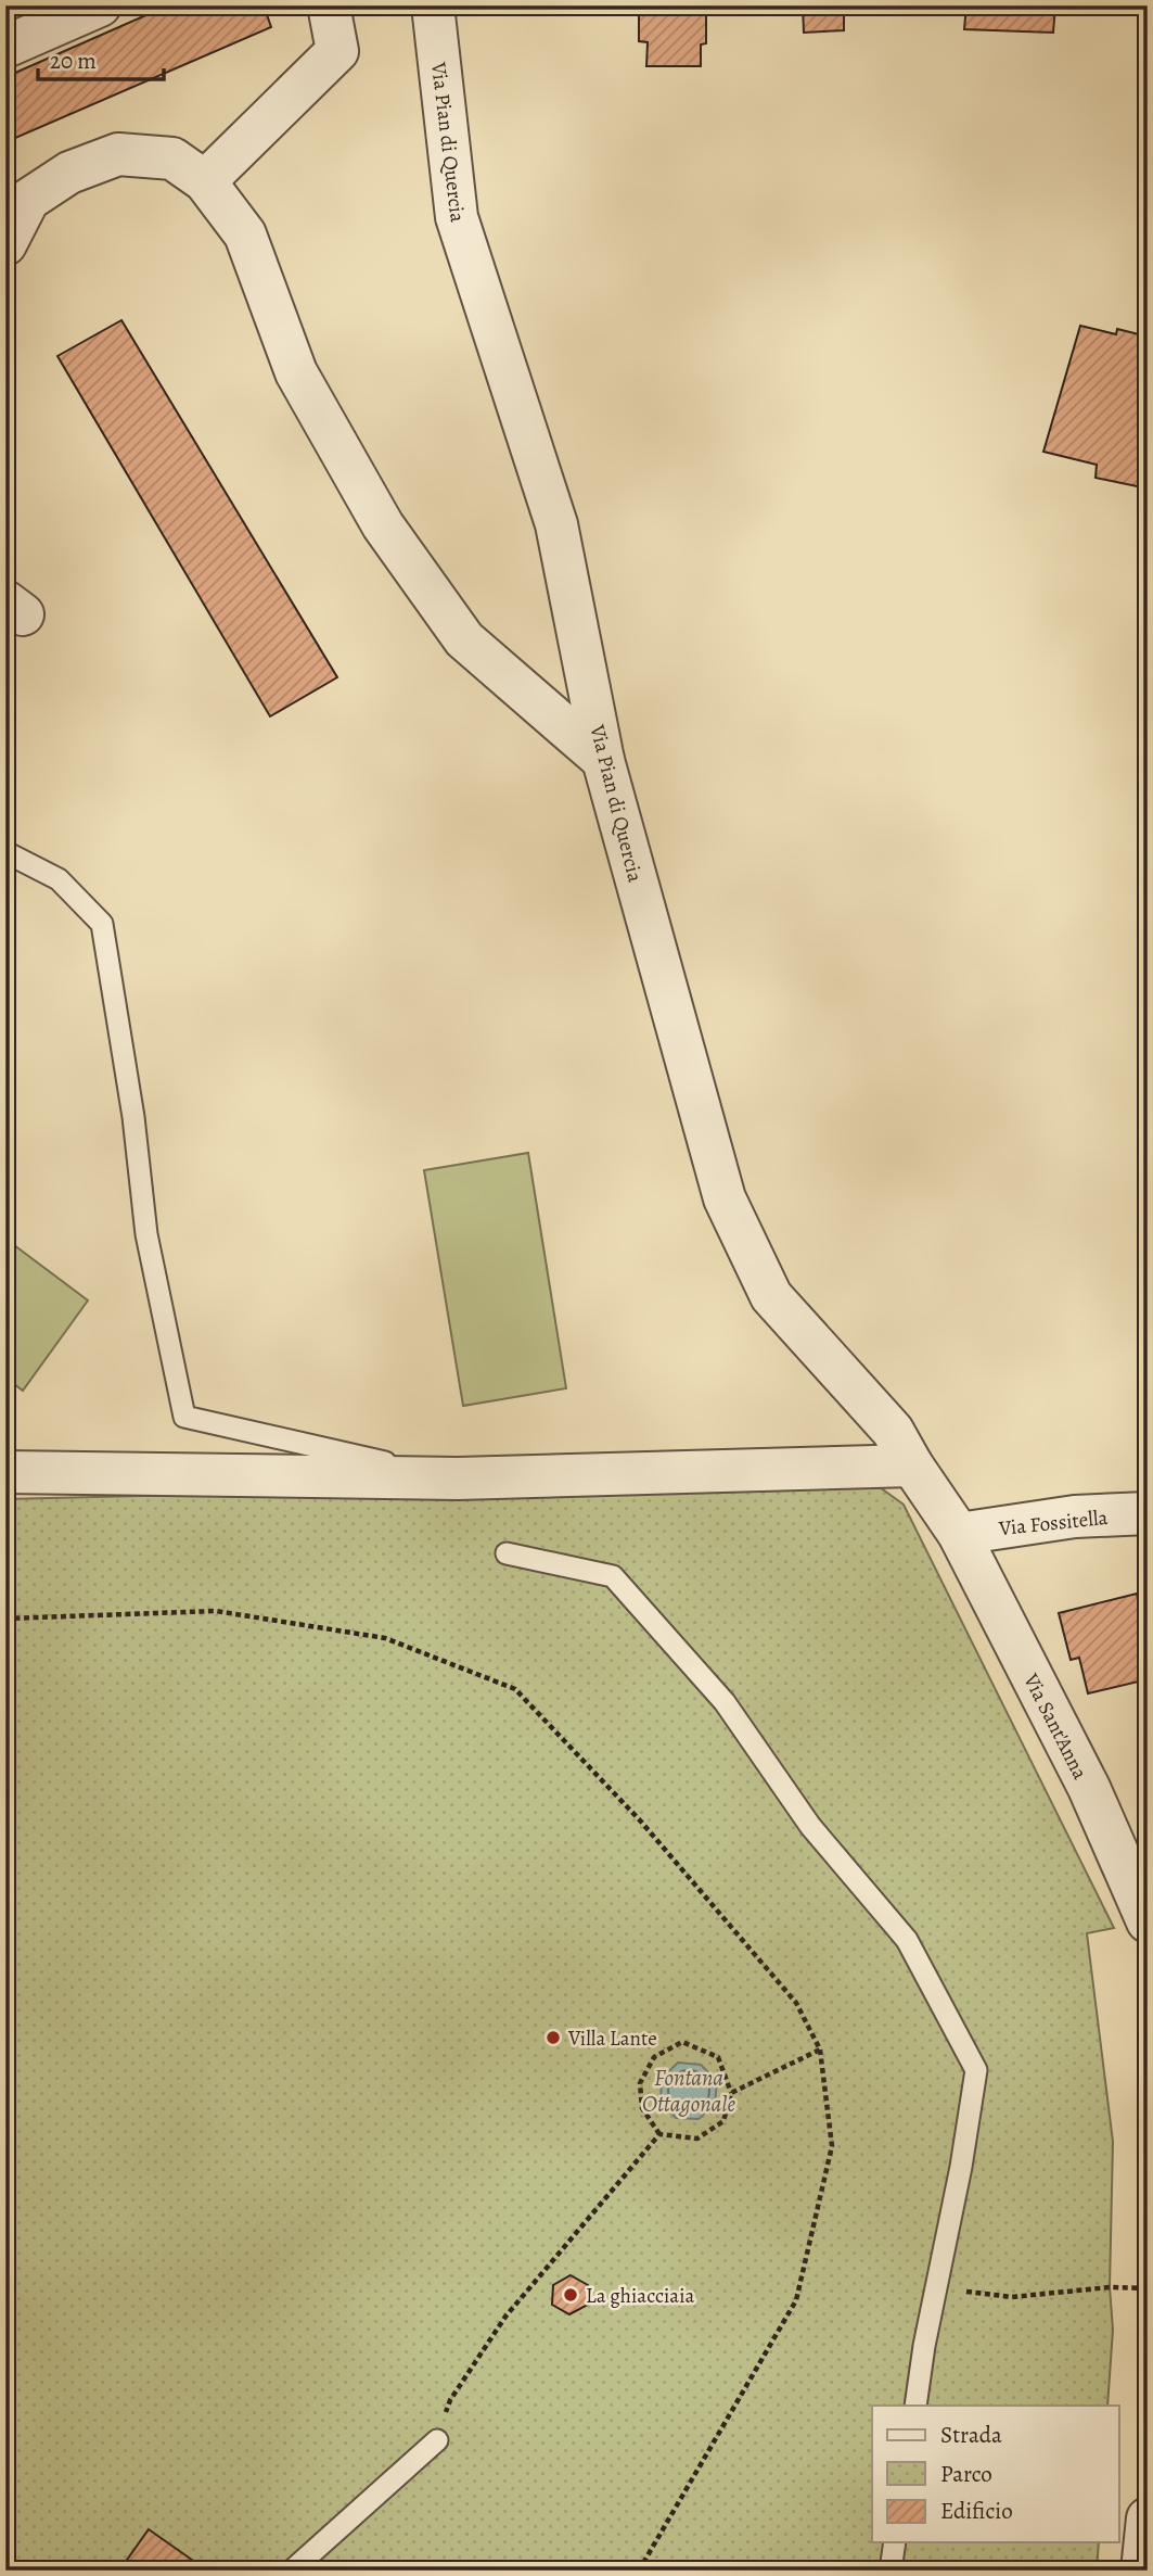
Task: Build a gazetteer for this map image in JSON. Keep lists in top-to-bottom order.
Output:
{
  "streets": {
    "street": ["Via Pian di Quercia", "Via Fossitella", "Via Sant'Anna"]
  },
  "crossings": [
    ["Via Pian di Quercia", "Via Fossitella"],
    ["Via Pian di Quercia", "Via Sant'Anna"],
    ["Via Fossitella", "Via Sant'Anna"]
  ],
  "water": ["Fontana Ottagonale"],
  "places": ["Villa Lante", "La ghiacciaia"],
  "legend": ["Strada", "Parco", "Edificio"],
  "scale_bar": "20 m"
}
